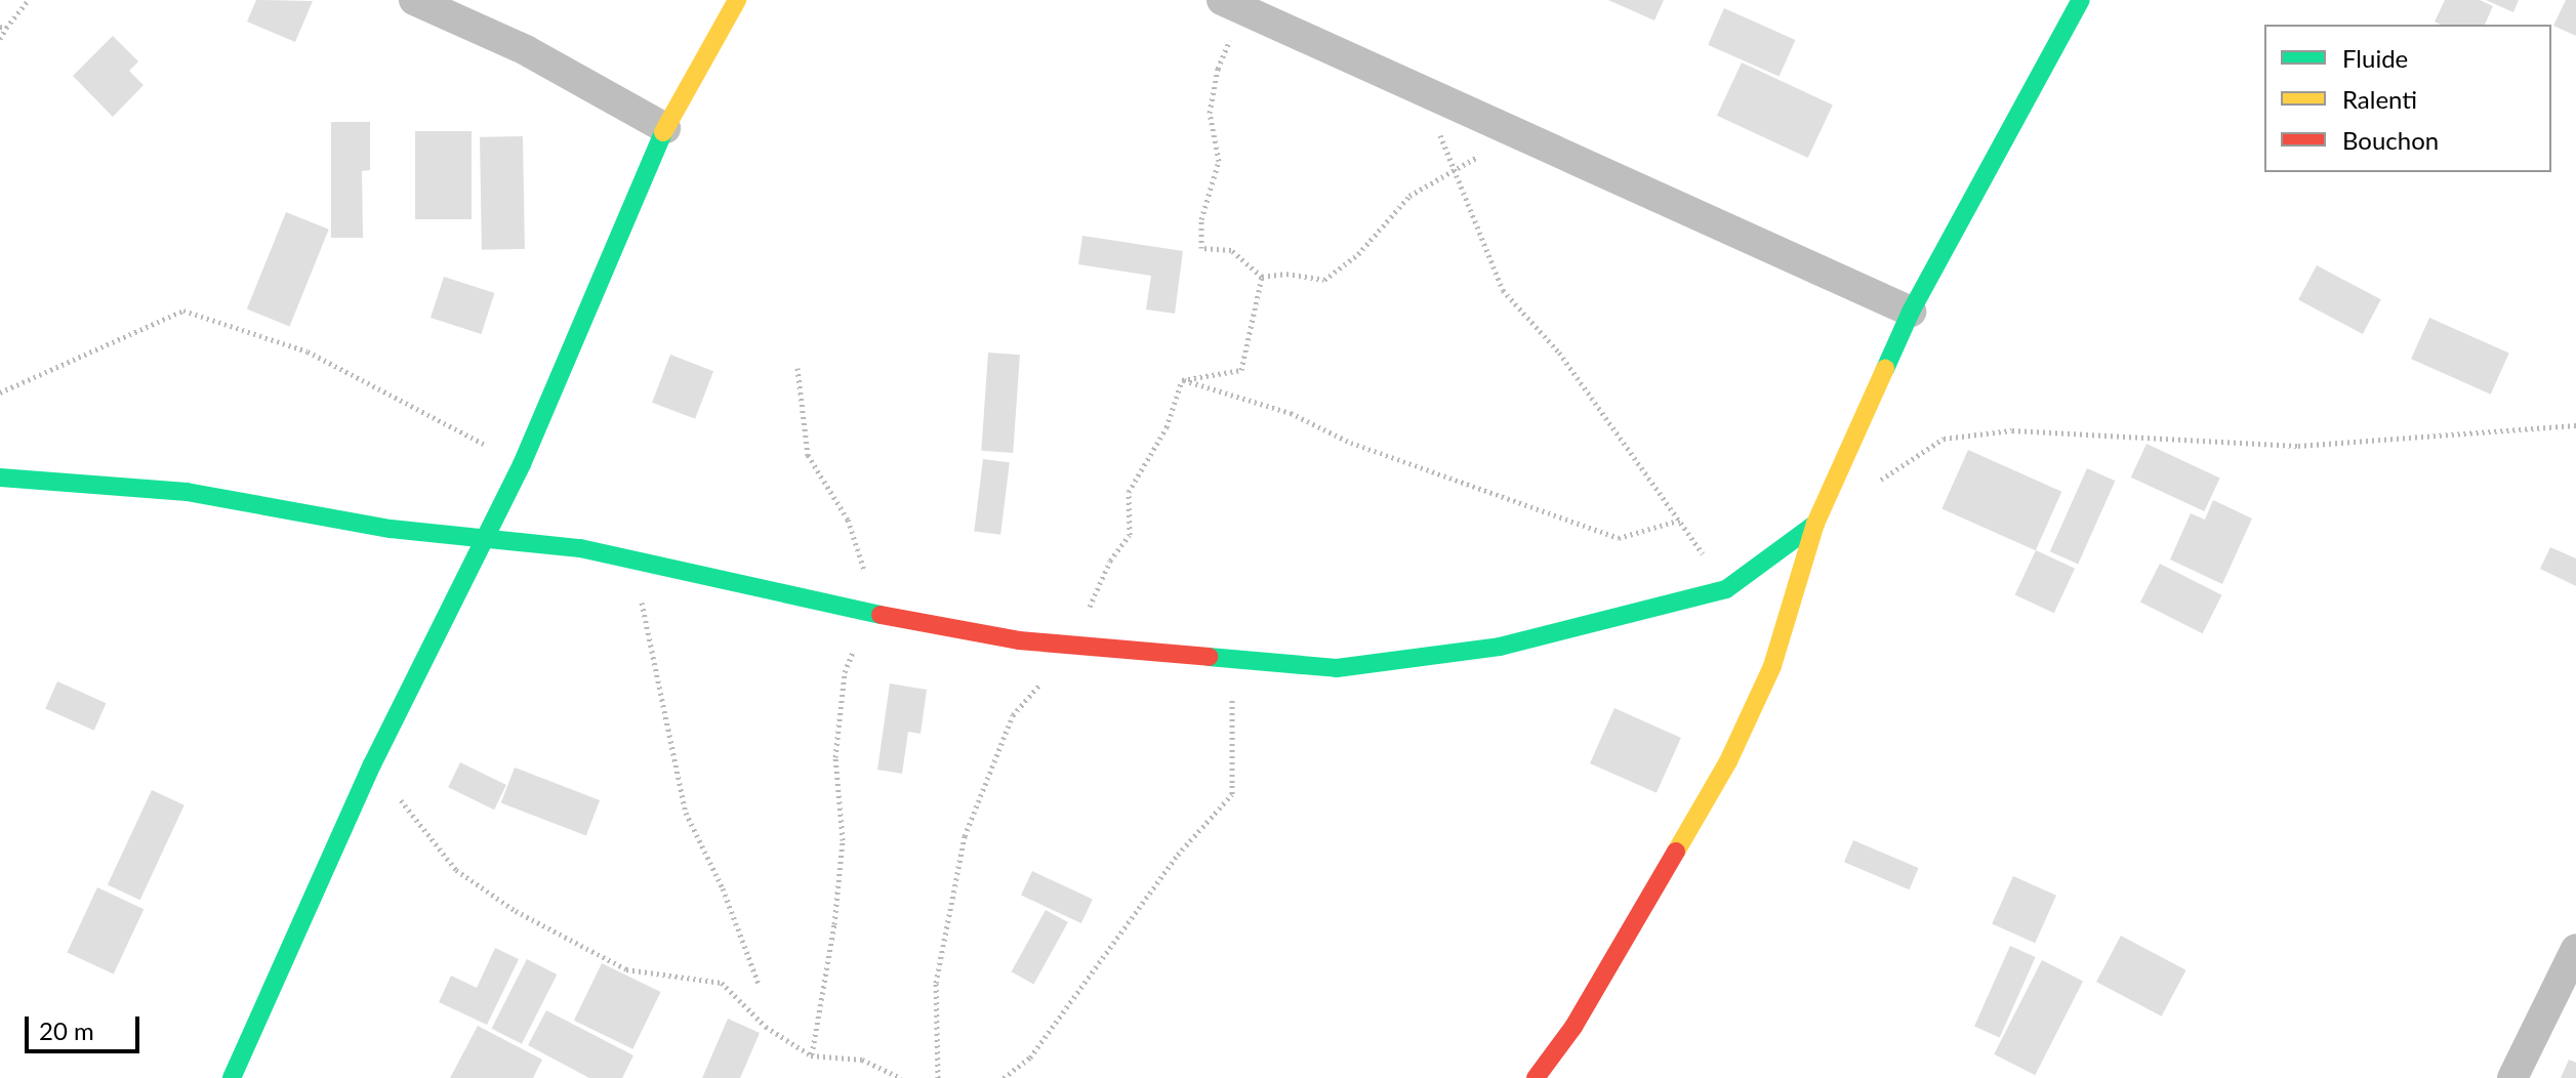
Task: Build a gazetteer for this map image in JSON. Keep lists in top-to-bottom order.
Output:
{
  "legend": ["Fluide", "Ralenti", "Bouchon"],
  "scale_bar": "20 m"
}
